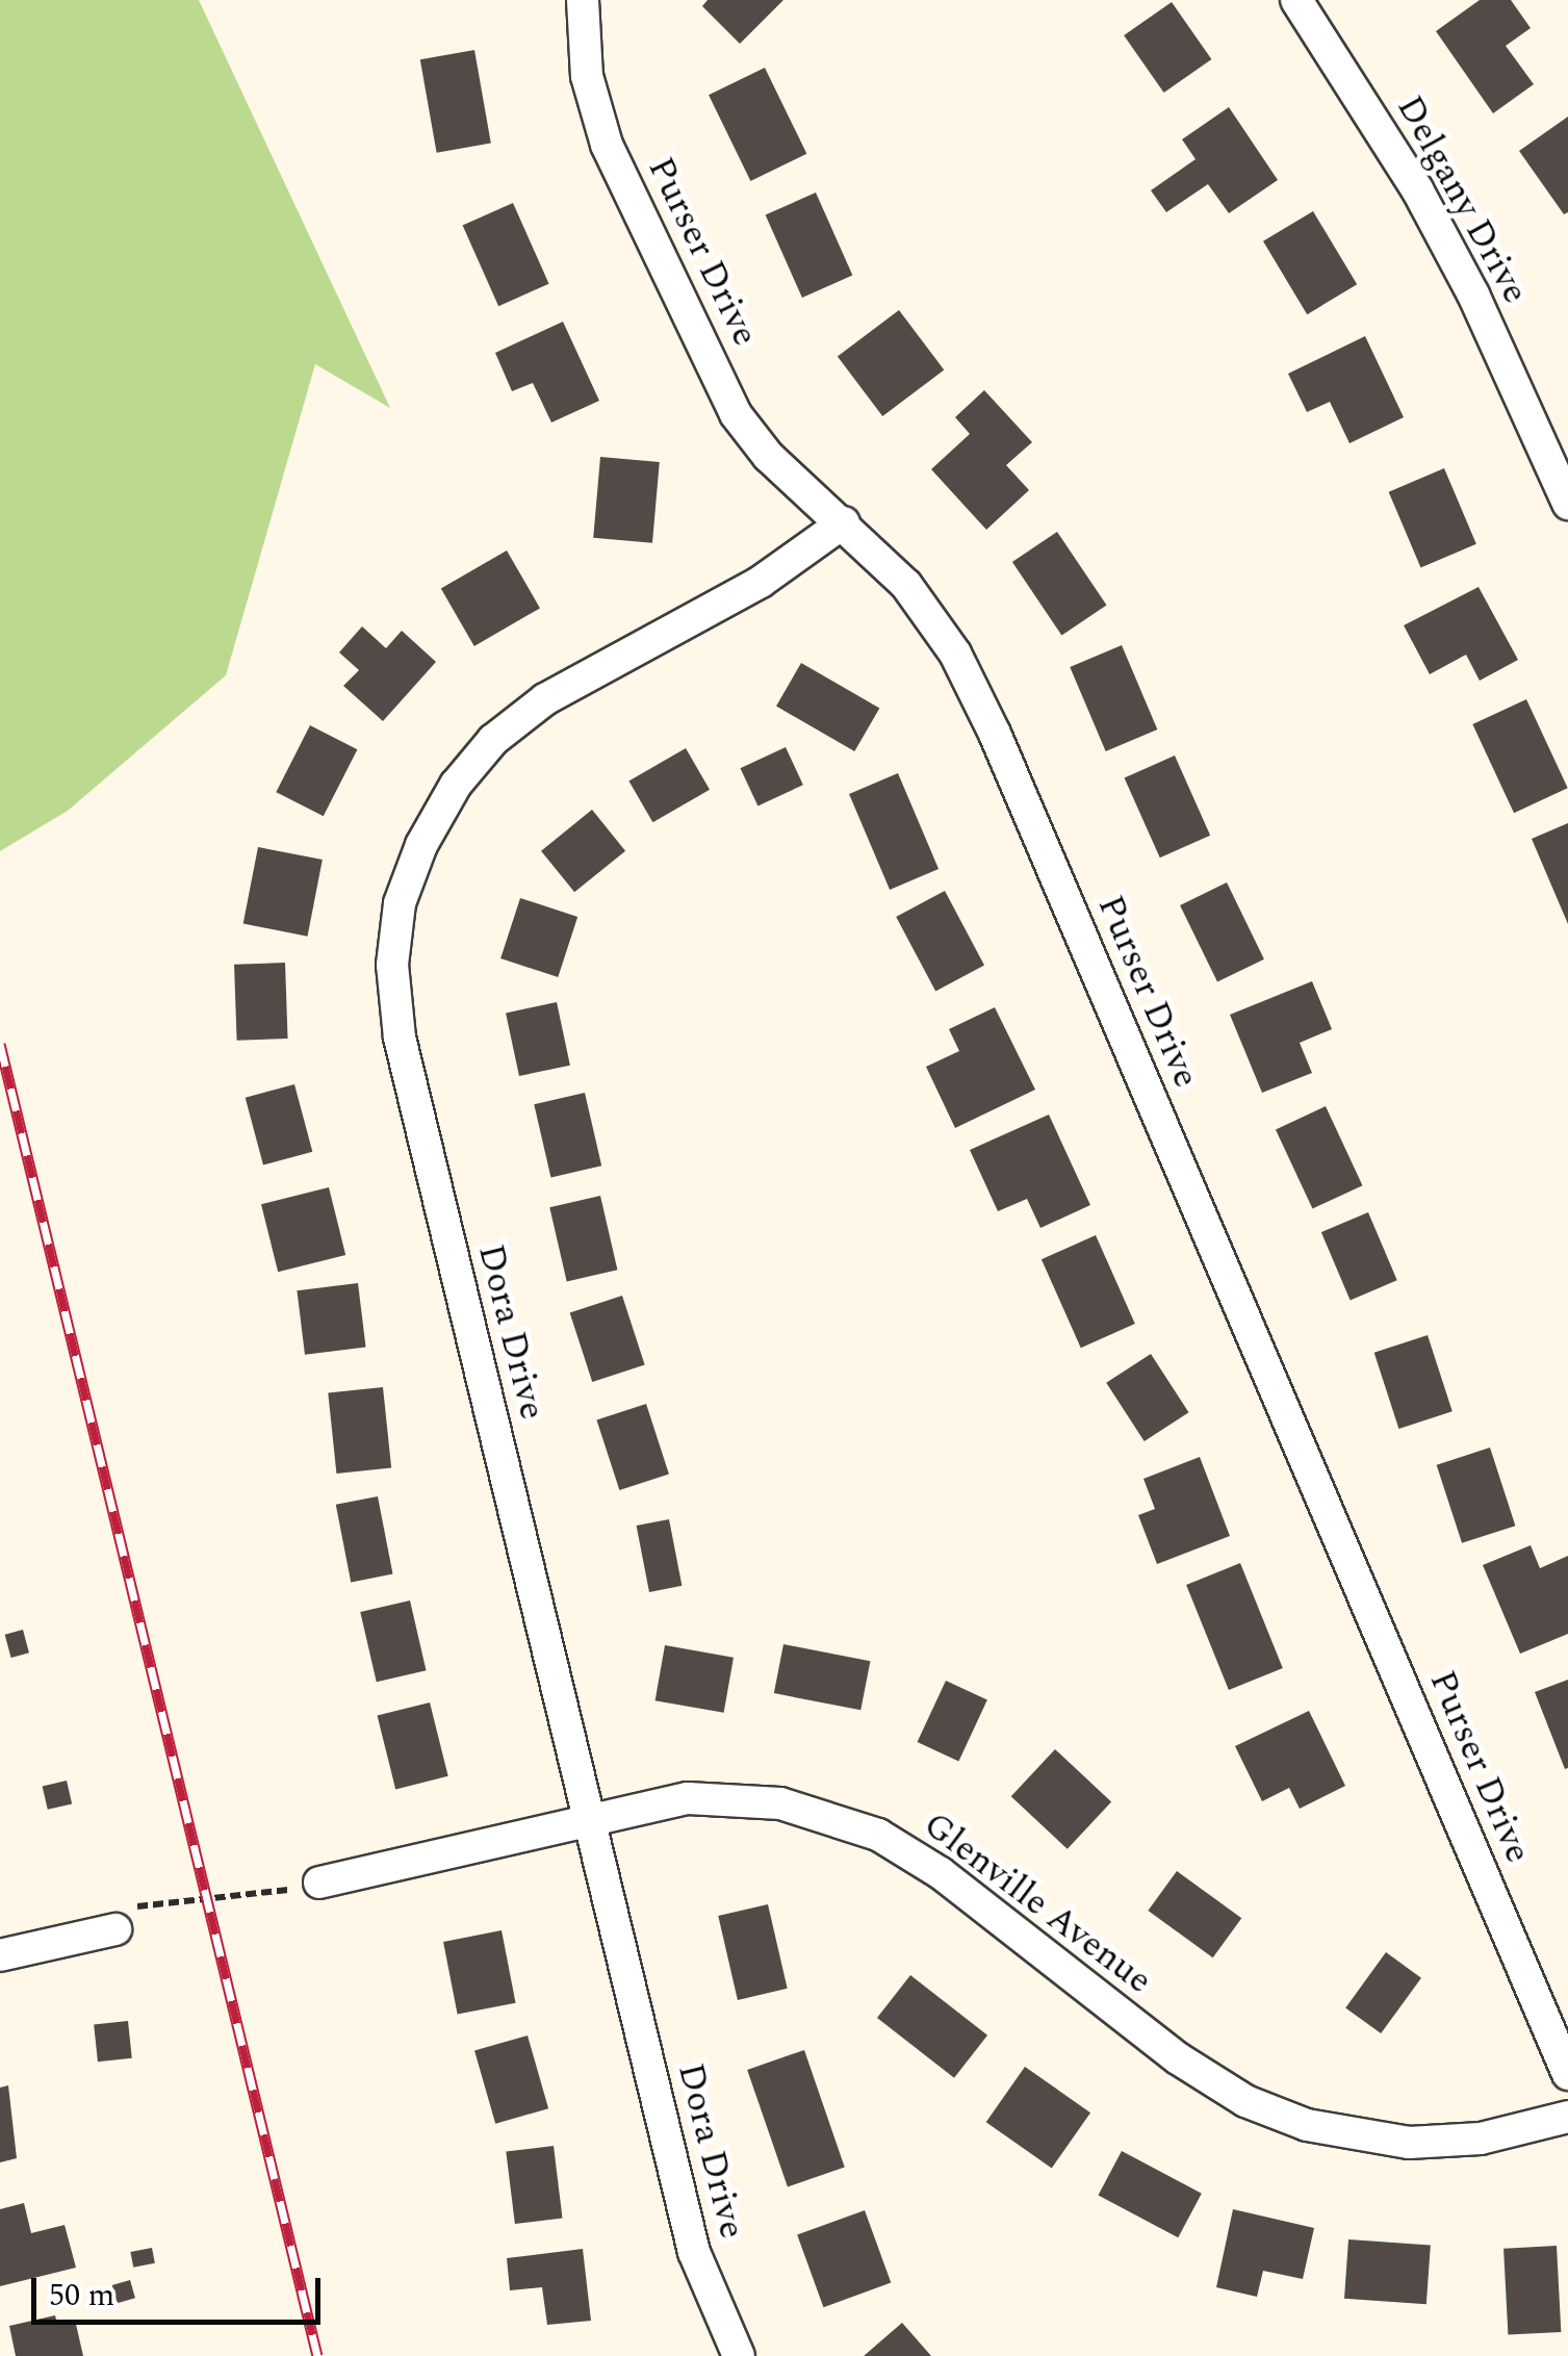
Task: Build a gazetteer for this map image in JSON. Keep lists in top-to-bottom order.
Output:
{
  "streets": {
    "street": [
      "Delgany Drive",
      "Purser Drive",
      "Dora Drive",
      "Glenville Avenue"
    ]
  },
  "crossings": [
    ["Purser Drive", "Dora Drive"],
    ["Dora Drive", "Glenville Avenue"]
  ],
  "scale_bar": "50 m"
}
